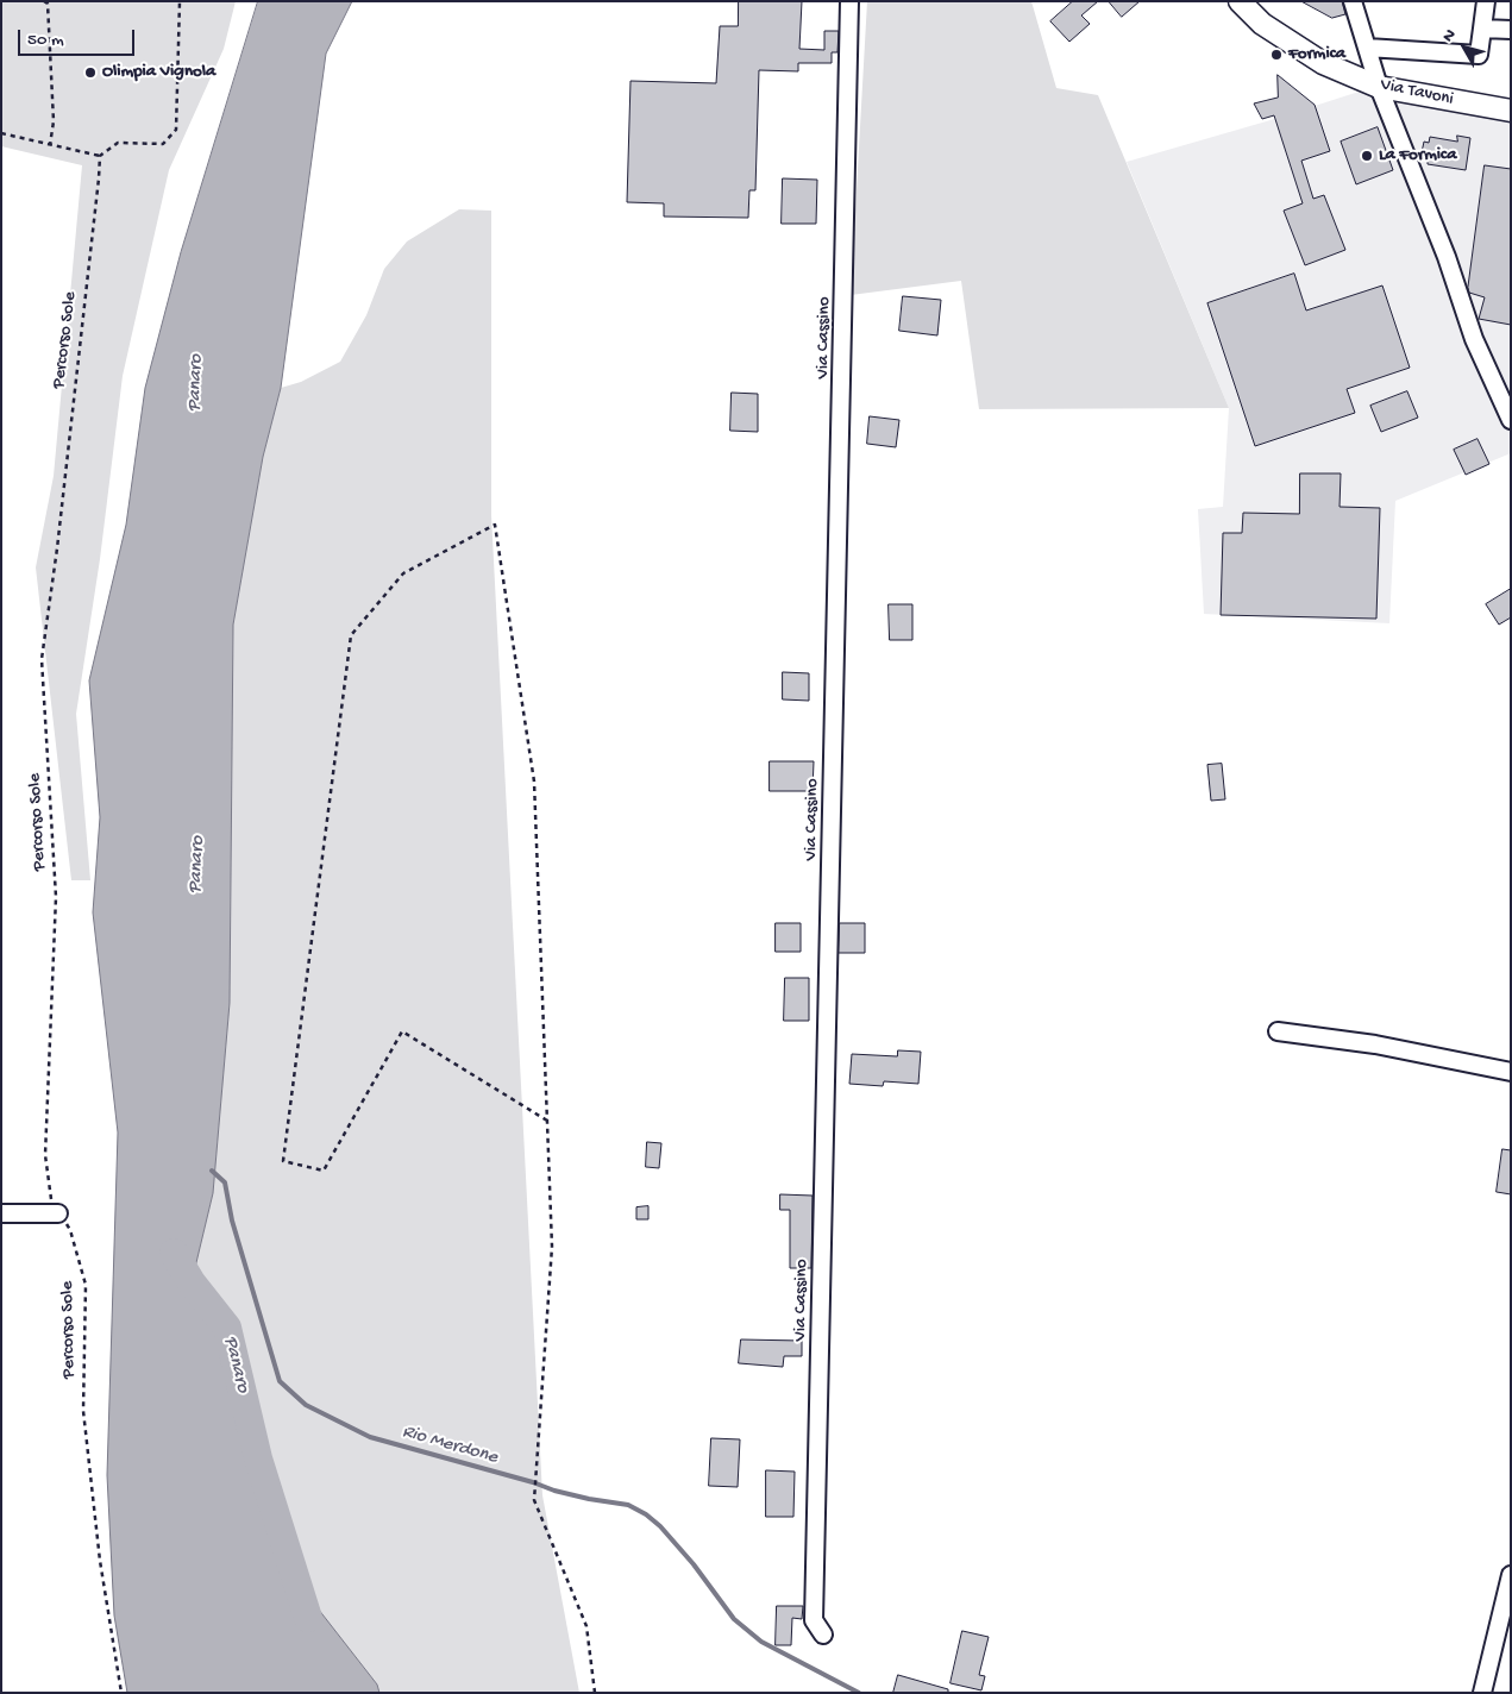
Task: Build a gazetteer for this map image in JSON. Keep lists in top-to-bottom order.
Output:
{
  "streets": {
    "main road": ["Via Tavoni"],
    "street": ["Via Cassino"],
    "path": ["Percorso Sole"]
  },
  "water": ["Panaro", "Rio Merdone"],
  "places": ["Formica", "Olimpia Vignola", "La Formica"],
  "scale_bar": "50 m",
  "north": "top left"
}
